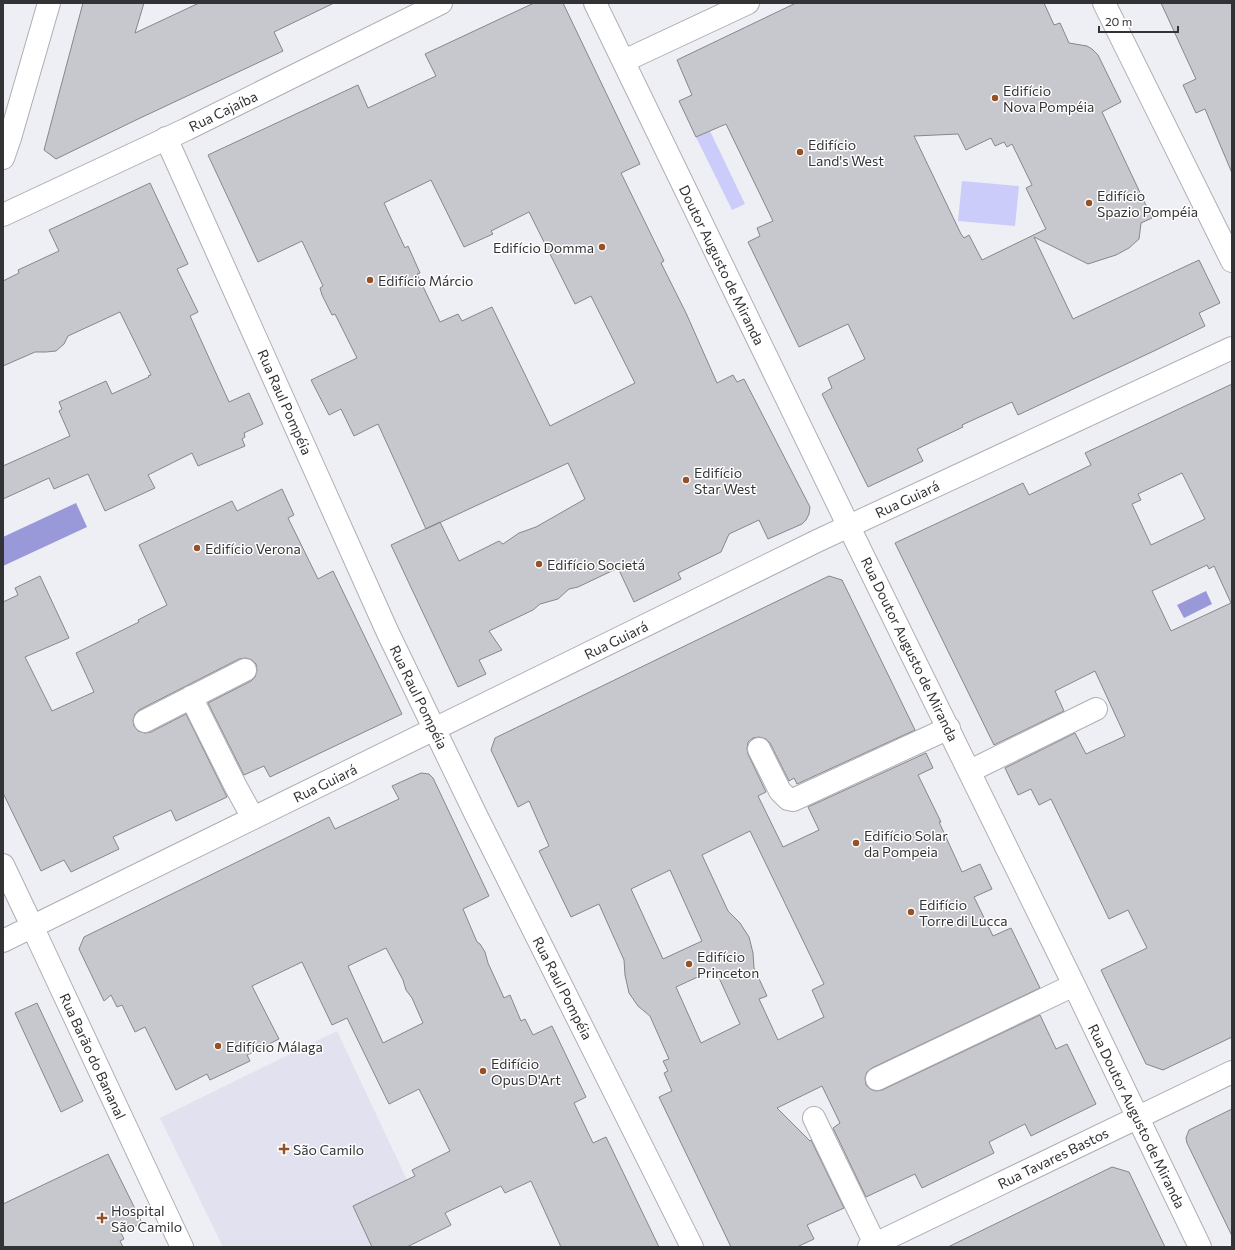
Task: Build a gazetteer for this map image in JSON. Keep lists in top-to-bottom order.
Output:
{
  "streets": {
    "street": [
      "Rua Cajaíba",
      "Doutor Augusto de Miranda",
      "Rua Raul Pompéia",
      "Rua Guiará",
      "Rua Doutor Augusto de Miranda",
      "Rua Barão do Bananal",
      "Rua Tavares Bastos"
    ]
  },
  "crossings": [
    ["Rua Cajaíba", "Rua Raul Pompéia"],
    ["Doutor Augusto de Miranda", "Rua Guiará"],
    ["Doutor Augusto de Miranda", "Rua Doutor Augusto de Miranda"],
    ["Rua Raul Pompéia", "Rua Guiará"],
    ["Rua Guiará", "Rua Doutor Augusto de Miranda"],
    ["Rua Guiará", "Rua Barão do Bananal"],
    ["Rua Doutor Augusto de Miranda", "Rua Tavares Bastos"]
  ],
  "places": {
    "other": [
      "Edifício Nova Pompéia",
      "Edifício Land's West",
      "Edifício Spazio Pompéia",
      "Edifício Domma",
      "Edifício Márcio",
      "Edifício Star West",
      "Edifício Verona",
      "Edifício Societá",
      "Edifício Solar da Pompeia",
      "Edifício Torre di Lucca",
      "Edifício Princeton",
      "Edifício Málaga",
      "Edifício Opus D'Art"
    ],
    "health": ["São Camilo", "Hospital São Camilo"]
  },
  "scale_bar": "20 m"
}
